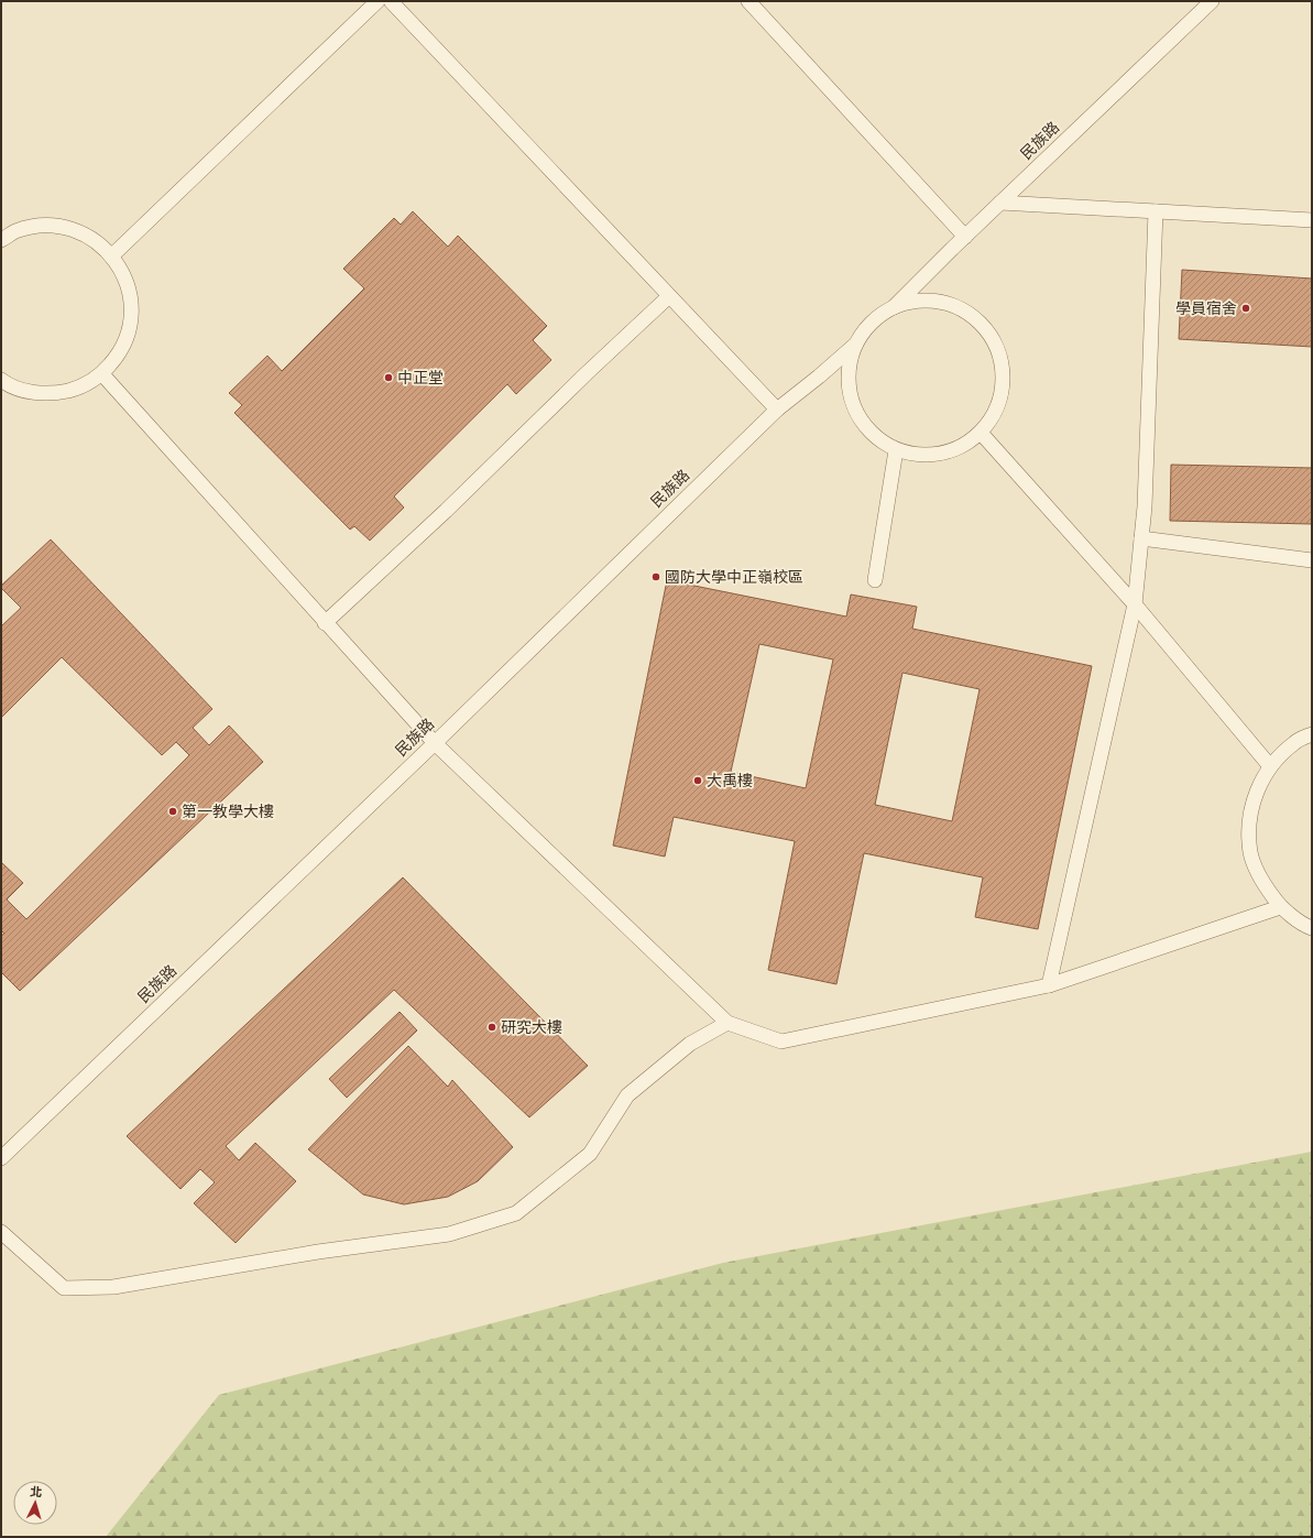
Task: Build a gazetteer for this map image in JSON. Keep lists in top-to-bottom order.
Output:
{
  "streets": {
    "lane": ["民族路"]
  },
  "places": [
    "學員宿舍",
    "中正堂",
    "國防大學中正嶺校區",
    "大禹樓",
    "第一教學大樓",
    "研究大樓"
  ],
  "north": "top"
}
